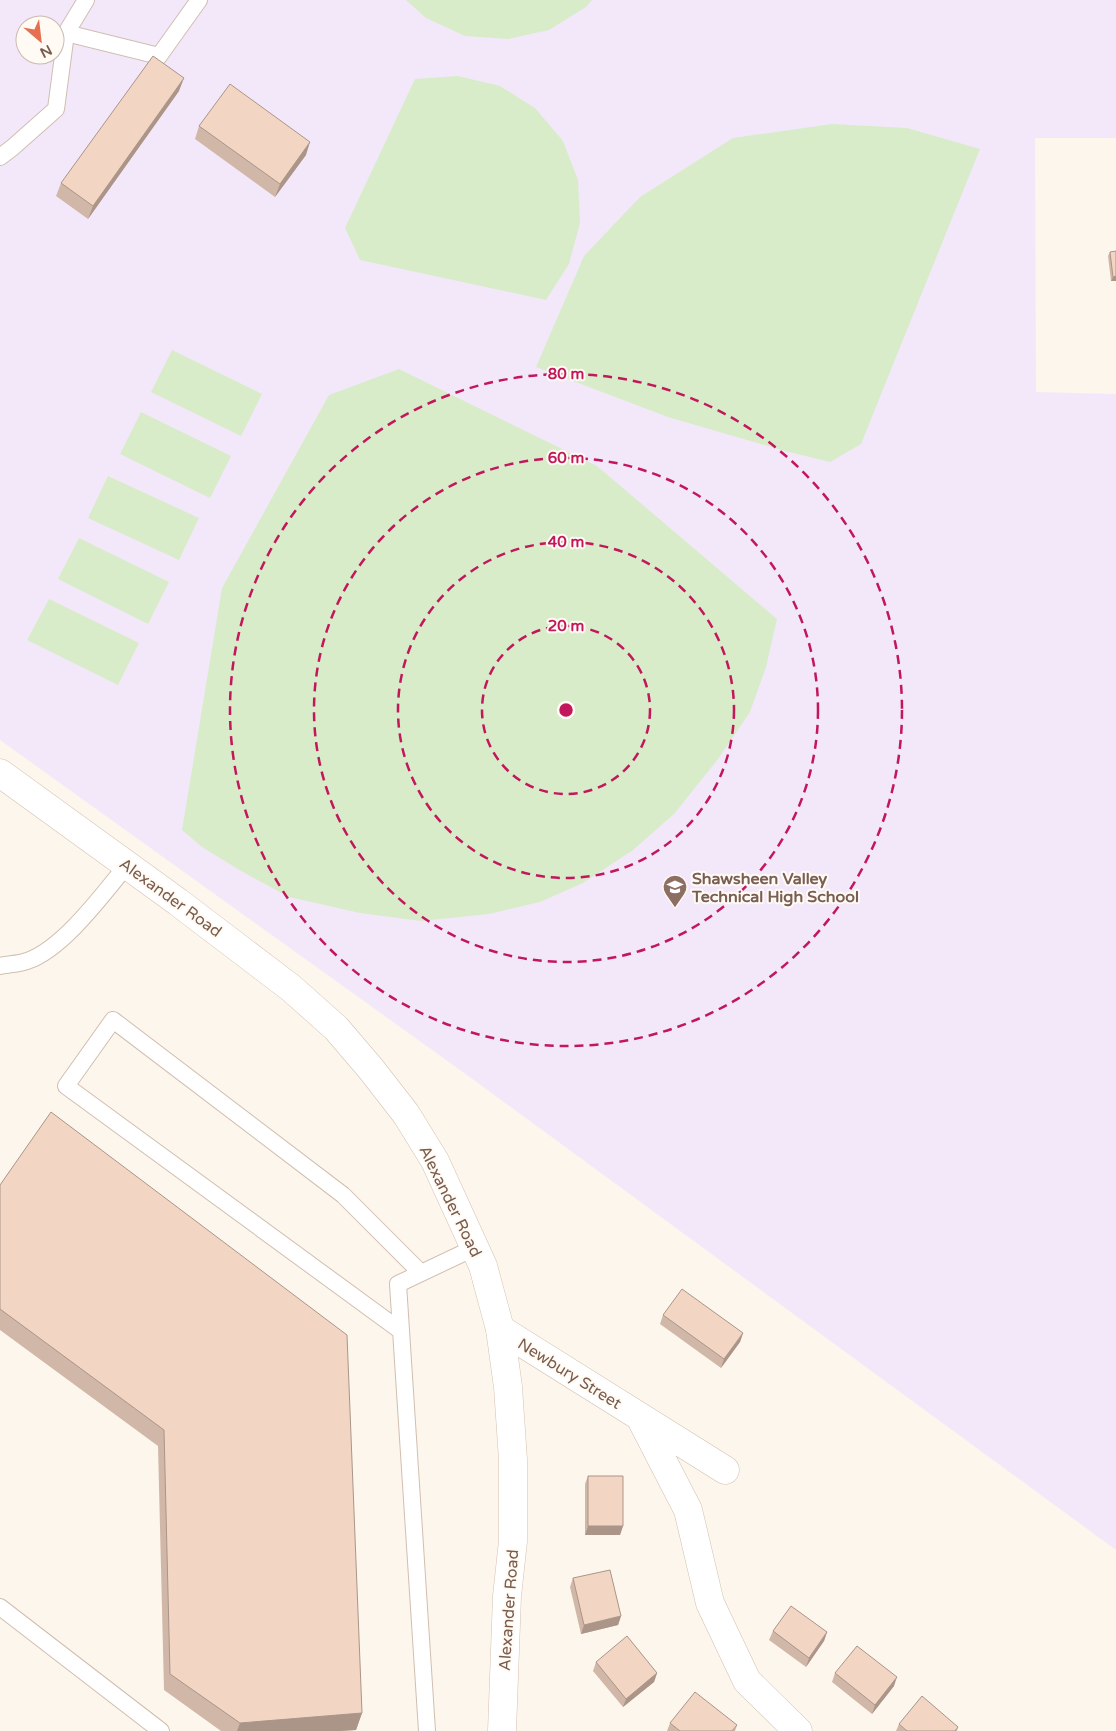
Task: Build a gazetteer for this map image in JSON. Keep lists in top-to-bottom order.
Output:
{
  "streets": {
    "street": ["Alexander Road", "Newbury Street"]
  },
  "crossings": [
    ["Alexander Road", "Newbury Street"]
  ],
  "places": {
    "school or university": ["Shawsheen Valley Technical High School"]
  },
  "north": "bottom right",
  "rings": [
    "80 m",
    "60 m",
    "40 m",
    "20 m"
  ]
}
